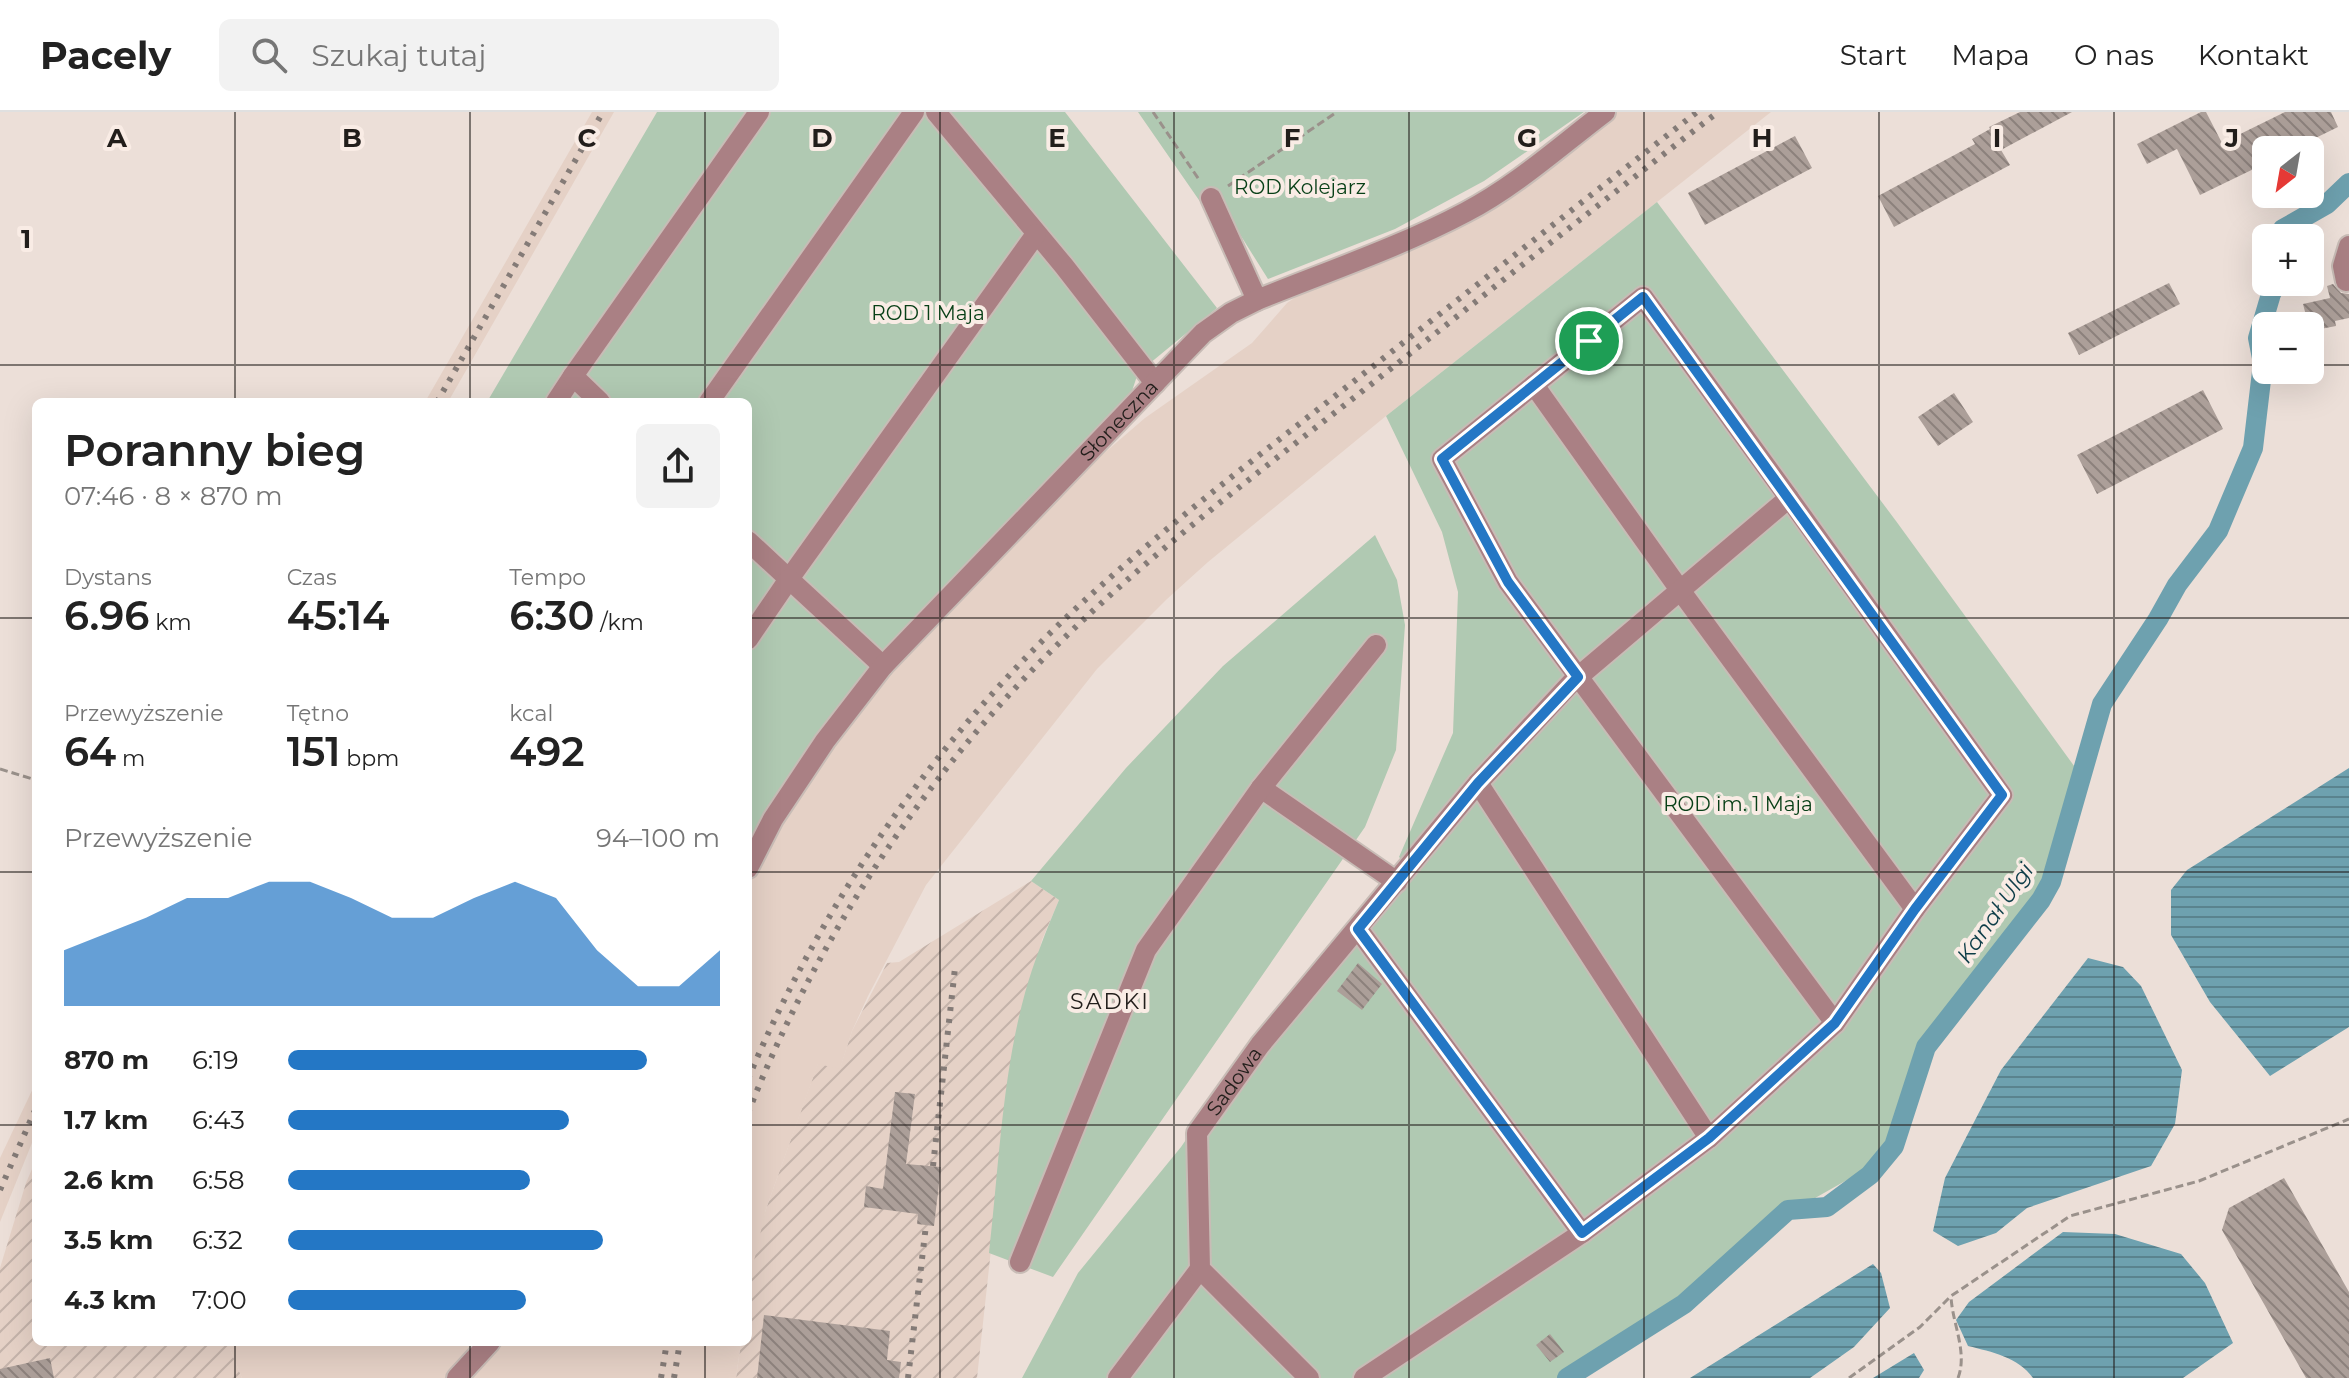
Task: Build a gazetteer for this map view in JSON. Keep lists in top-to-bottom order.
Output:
{
  "streets": {
    "street": ["Słoneczna", "Sadowa"]
  },
  "districts": ["SADKI"],
  "water": ["Kanał Ulgi"],
  "parks": ["ROD Kolejarz", "ROD 1 Maja", "ROD im. 1 Maja"],
  "north": "bottom left",
  "page": {
    "header": "Pacely",
    "search": "Szukaj tutaj",
    "nav": [
      "Start",
      "Mapa",
      "O nas",
      "Kontakt"
    ],
    "map_buttons": ["+", "−"],
    "heading": ["Poranny bieg", "07:46 · 8 × 870 m"],
    "stats": [
      ["Dystans", "6.96 km"],
      ["Czas", "45:14"],
      ["Tempo", "6:30 /km"],
      ["Przewyższenie", "64 m"],
      ["Tętno", "151 bpm"],
      ["kcal", "492"]
    ],
    "chart": ["Przewyższenie", "94–100 m"],
    "list": [
      {
        "name": "870 m",
        "note": "6:19"
      },
      {
        "name": "1.7 km",
        "note": "6:43"
      },
      {
        "name": "2.6 km",
        "note": "6:58"
      },
      {
        "name": "3.5 km",
        "note": "6:32"
      },
      {
        "name": "4.3 km",
        "note": "7:00"
      }
    ]
  },
  "grid": {
    "columns": [
      "A",
      "B",
      "C",
      "D",
      "E",
      "F",
      "G",
      "H",
      "I",
      "J"
    ],
    "rows": ["1"]
  }
}
